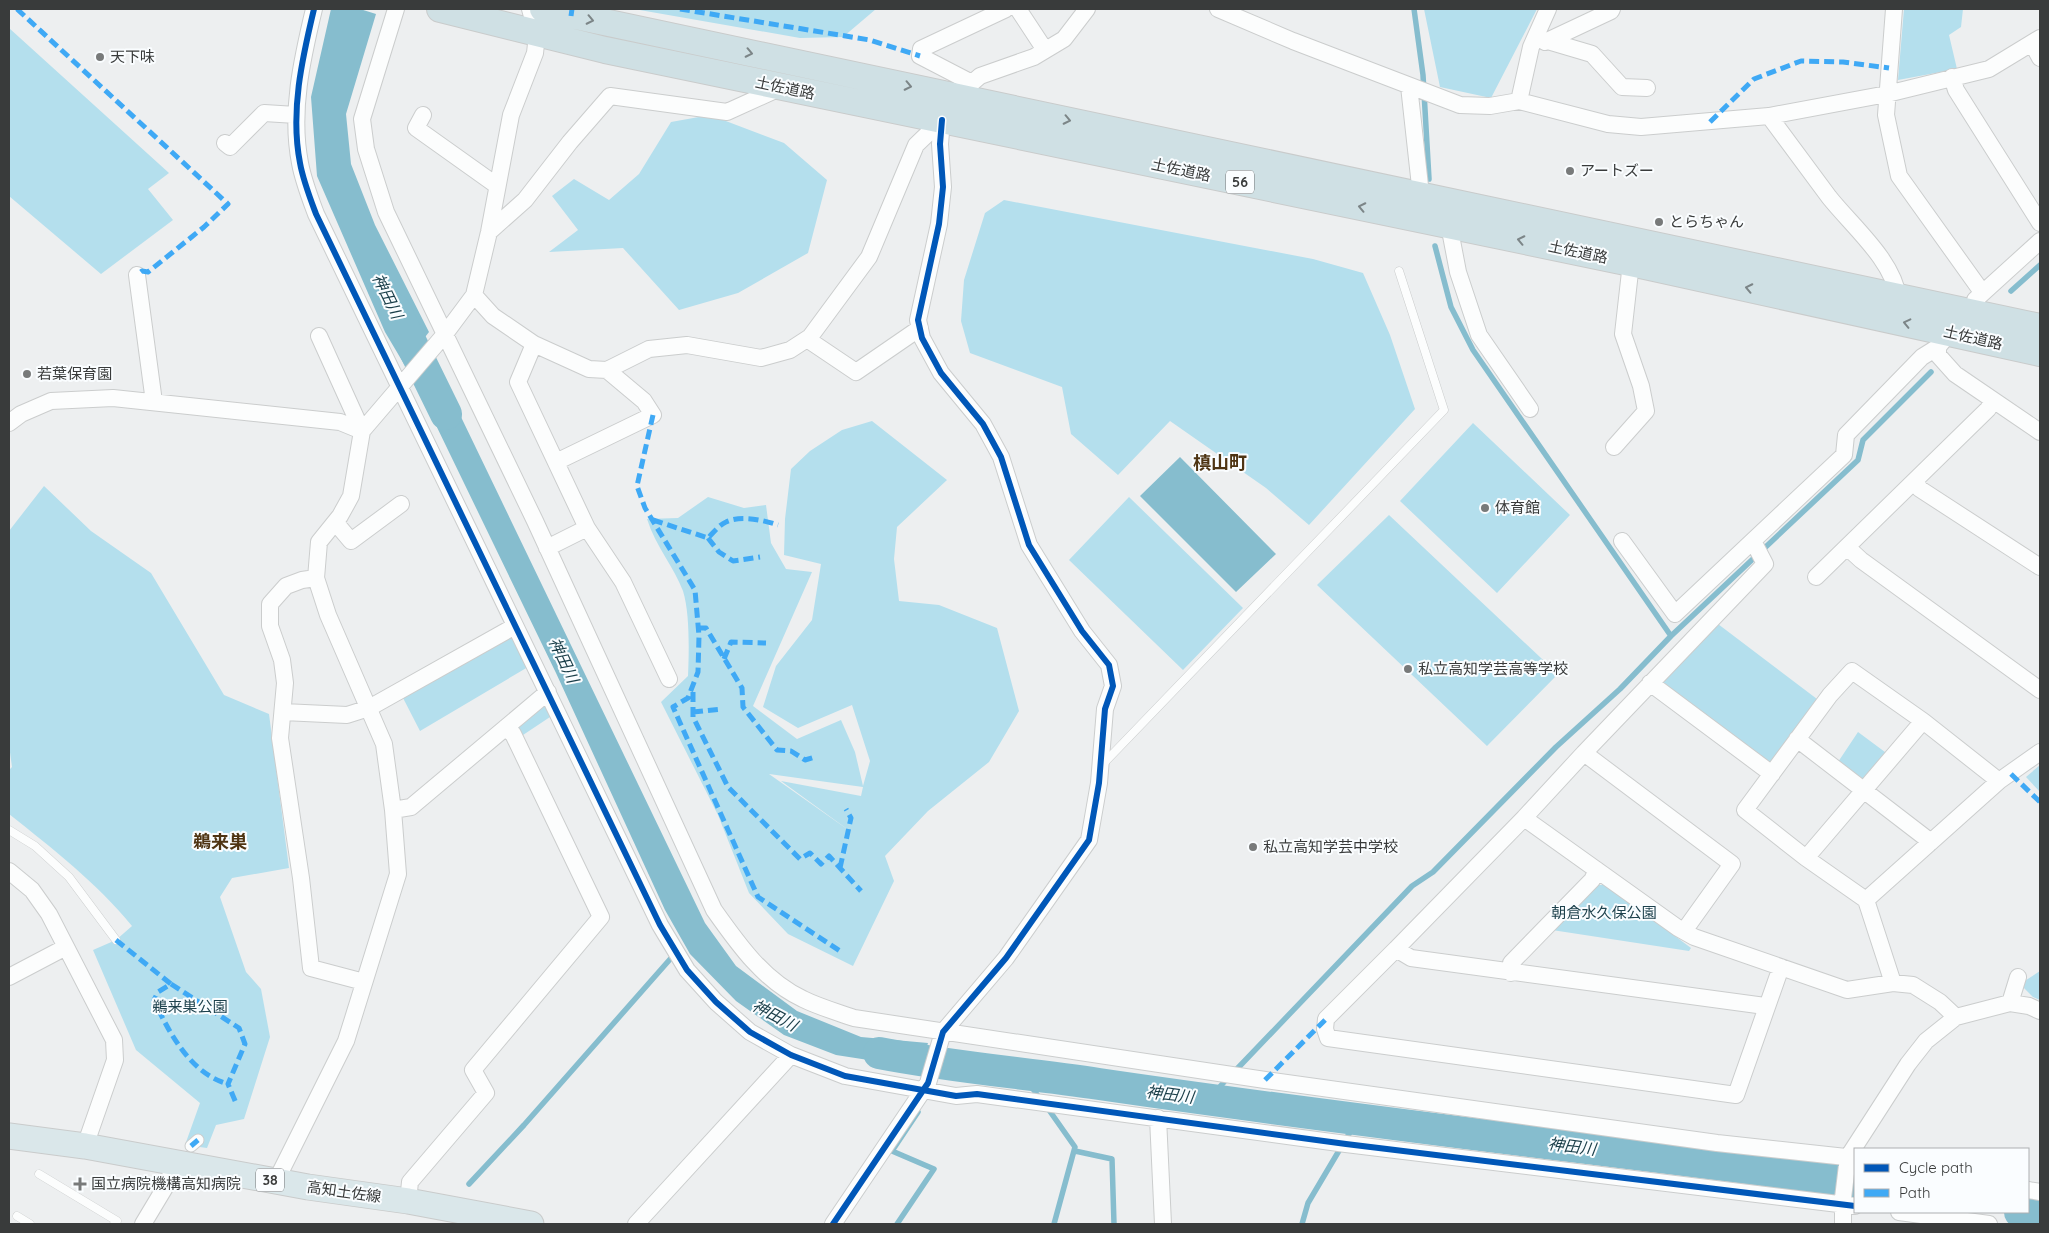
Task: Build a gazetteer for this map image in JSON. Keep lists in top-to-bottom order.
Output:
{
  "streets": {
    "highway": ["土佐道路", "56"],
    "main road": ["38", "高知土佐線"]
  },
  "districts": ["槙山町", "鵜来巣"],
  "water": ["神田川"],
  "parks": ["朝倉水久保公園", "鵜来巣公園"],
  "places": {
    "other": [
      "天下味",
      "アートズー",
      "とらちゃん",
      "若葉保育園",
      "体育館",
      "私立高知学芸高等学校",
      "私立高知学芸中学校"
    ],
    "health": ["国立病院機構高知病院"]
  },
  "legend": ["Cycle path", "Path"]
}
